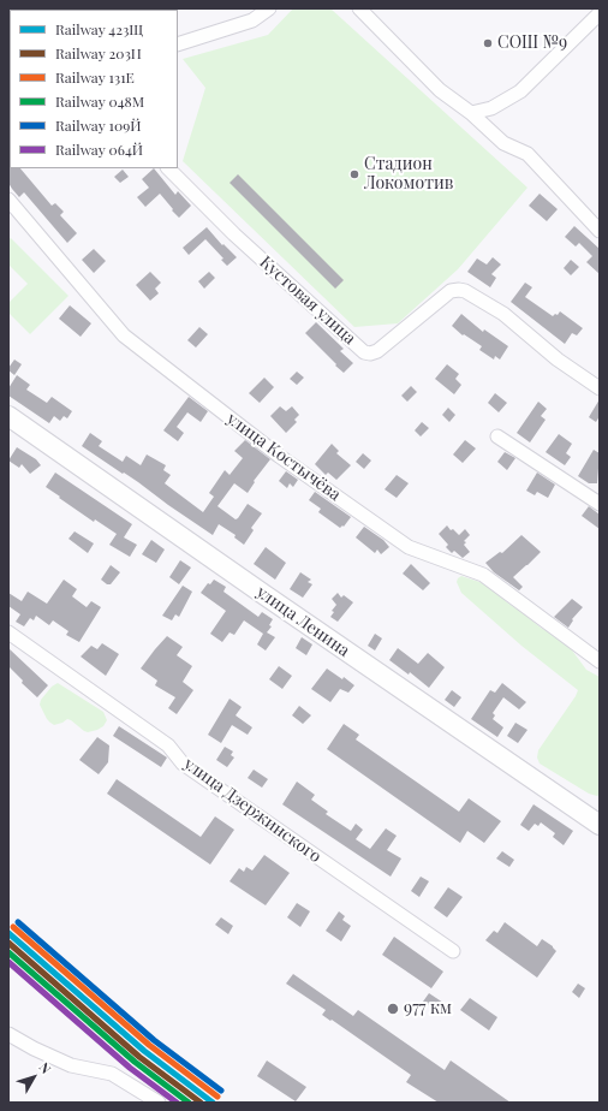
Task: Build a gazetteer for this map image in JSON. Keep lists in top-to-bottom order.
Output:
{
  "streets": {
    "main road": ["улица Ленина"],
    "street": ["Кустовая улица", "улица Костычёва", "улица Дзержинского"]
  },
  "places": ["СОШ №9", "Стадион Локомотив", "977 км"],
  "lines": [
    "rail line 109Й",
    "rail line 131Е",
    "rail line 423Щ",
    "rail line 203Н",
    "rail line 048М",
    "rail line 064Й"
  ],
  "legend": [
    "Railway 423Щ",
    "Railway 203Н",
    "Railway 131Е",
    "Railway 048М",
    "Railway 109Й",
    "Railway 064Й"
  ],
  "north": "top right"
}
